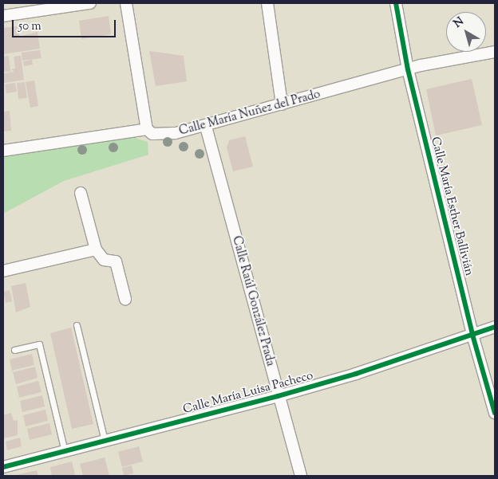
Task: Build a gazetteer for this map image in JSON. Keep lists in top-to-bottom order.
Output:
{
  "streets": {
    "street": [
      "Calle María Nuñez del Prado",
      "Calle María Esther Ballivián",
      "Calle Raúl González Prada",
      "Calle María Luisa Pacheco"
    ]
  },
  "crossings": [
    ["Calle María Nuñez del Prado", "Calle María Esther Ballivián"],
    ["Calle María Nuñez del Prado", "Calle Raúl González Prada"],
    ["Calle María Esther Ballivián", "Calle María Luisa Pacheco"],
    ["Calle Raúl González Prada", "Calle María Luisa Pacheco"]
  ],
  "scale_bar": "50 m",
  "north": "top left"
}
